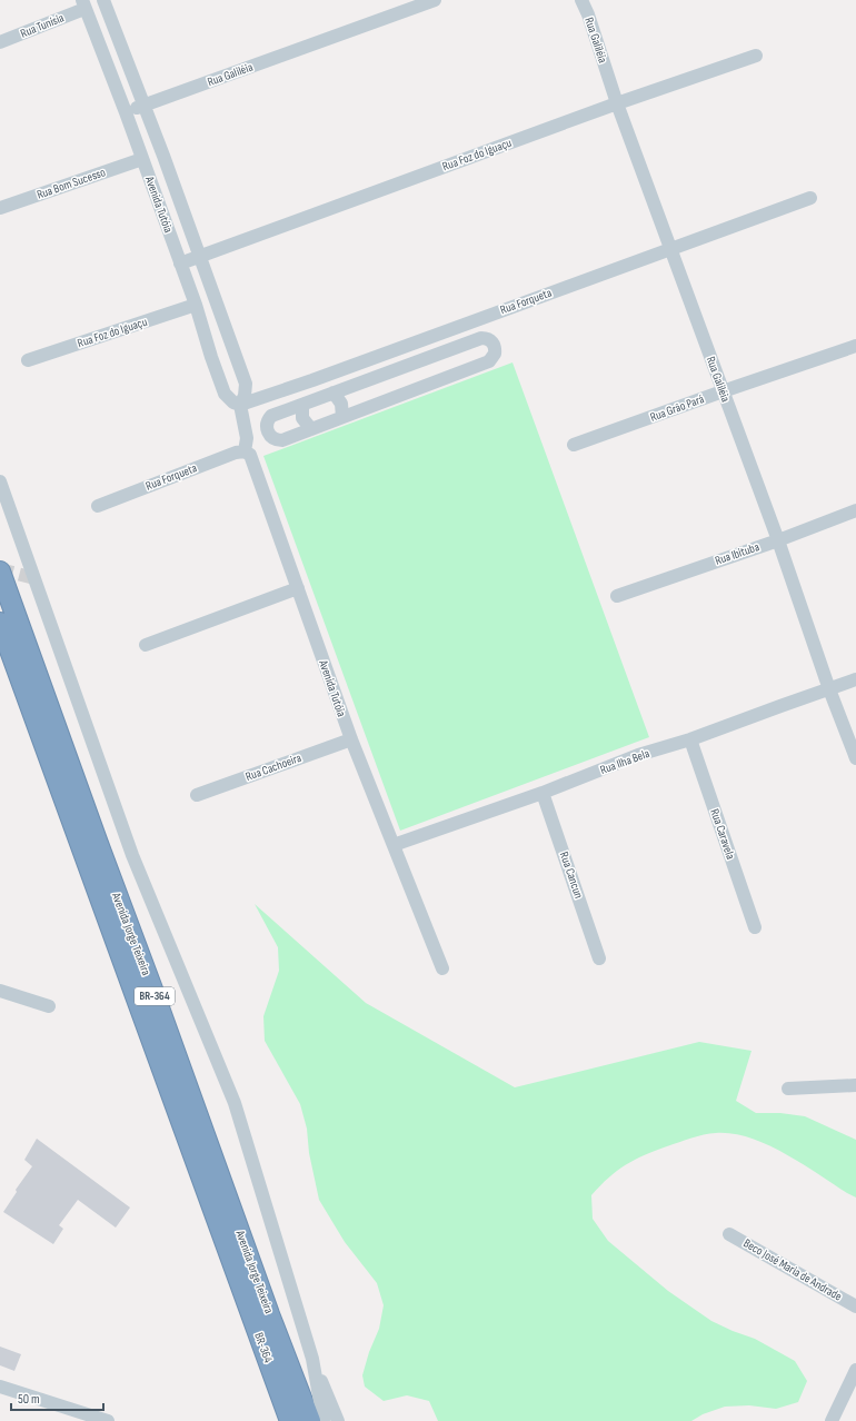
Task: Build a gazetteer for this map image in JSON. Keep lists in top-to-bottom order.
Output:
{
  "streets": {
    "highway": ["Avenida Jorge Teixeira", "BR-364"],
    "street": [
      "Rua Tunísia",
      "Rua Galiléia",
      "Rua Foz do Iguaçu",
      "Rua Bom Sucesso",
      "Avenida Tutóia",
      "Rua Forqueta",
      "Rua Grão Pará",
      "Rua Ibituba",
      "Rua Ilha Bela",
      "Rua Cachoeira",
      "Rua Caravela",
      "Rua Cancun",
      "Beco José Maria de Andrade"
    ]
  },
  "crossings": [
    ["Rua Tunísia", "Avenida Tutóia"],
    ["Rua Galiléia", "Rua Foz do Iguaçu"],
    ["Rua Galiléia", "Avenida Tutóia"],
    ["Rua Galiléia", "Rua Forqueta"],
    ["Rua Galiléia", "Rua Grão Pará"],
    ["Rua Galiléia", "Rua Ibituba"],
    ["Rua Galiléia", "Rua Ilha Bela"],
    ["Rua Foz do Iguaçu", "Avenida Tutóia"],
    ["Rua Bom Sucesso", "Avenida Tutóia"],
    ["Avenida Tutóia", "Rua Forqueta"],
    ["Avenida Tutóia", "Rua Ilha Bela"],
    ["Avenida Tutóia", "Rua Cachoeira"],
    ["Rua Ilha Bela", "Rua Caravela"],
    ["Rua Ilha Bela", "Rua Cancun"]
  ],
  "scale_bar": "50 m"
}
